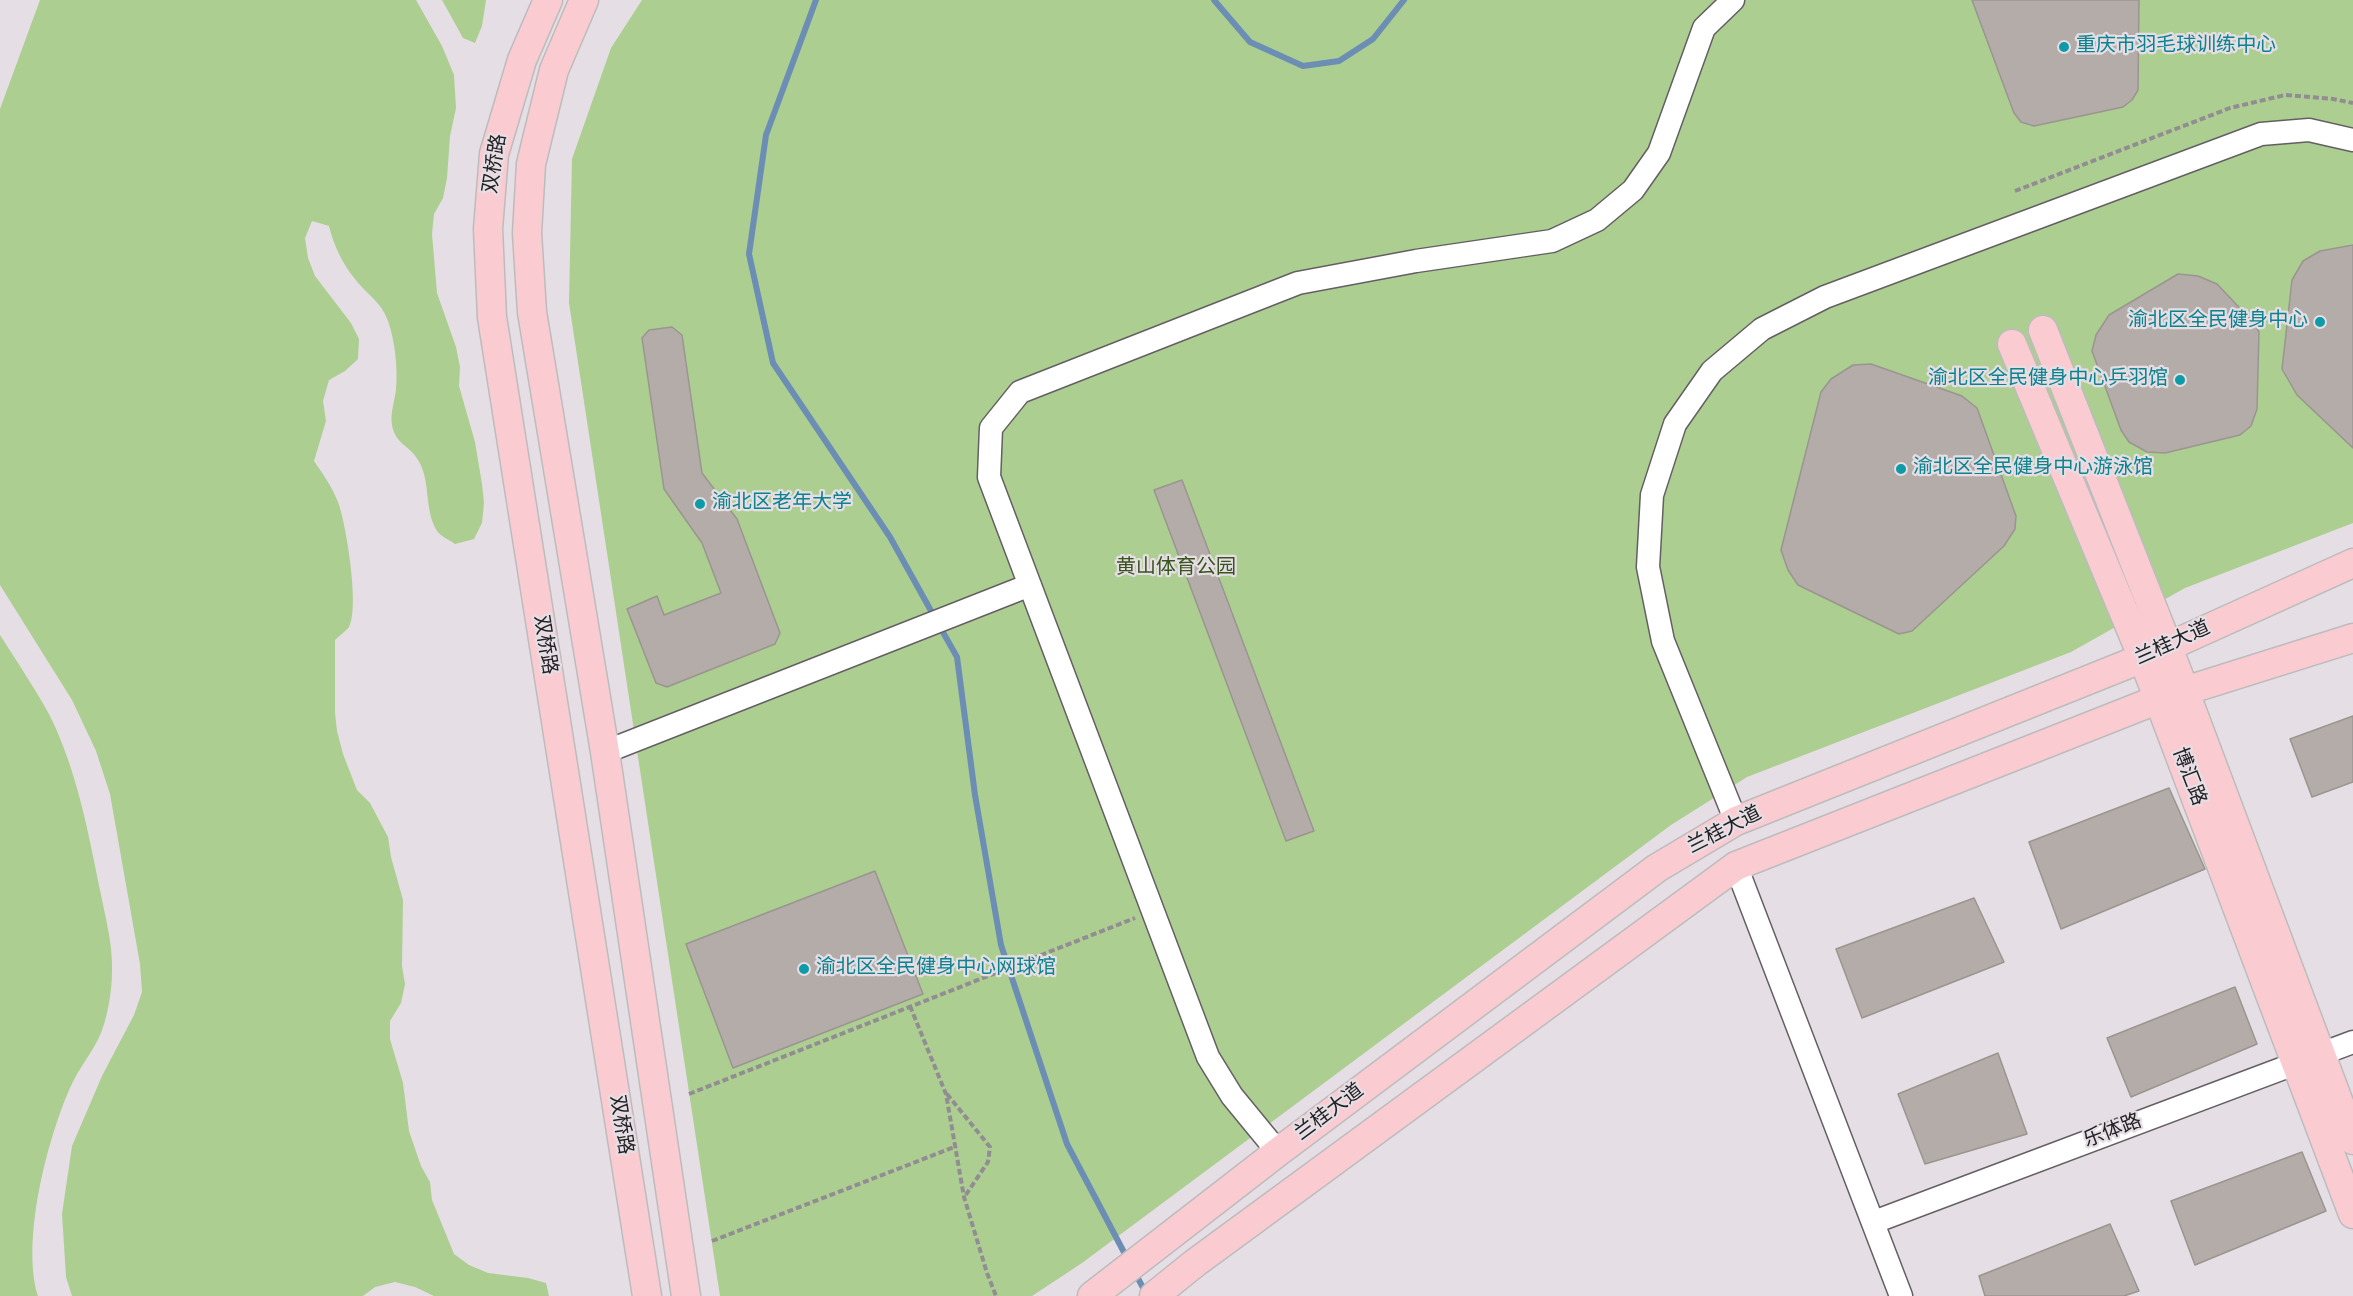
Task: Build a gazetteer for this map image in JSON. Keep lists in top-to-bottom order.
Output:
{
  "streets": {
    "main road": ["双桥路", "兰桂大道", "博汇路"],
    "street": ["乐体路"]
  },
  "crossings": [
    ["兰桂大道", "博汇路"],
    ["博汇路", "乐体路"]
  ],
  "parks": ["黄山体育公园"],
  "places": [
    "重庆市羽毛球训练中心",
    "渝北区全民健身中心",
    "渝北区全民健身中心乒羽馆",
    "渝北区全民健身中心游泳馆",
    "渝北区老年大学",
    "渝北区全民健身中心网球馆"
  ]
}
